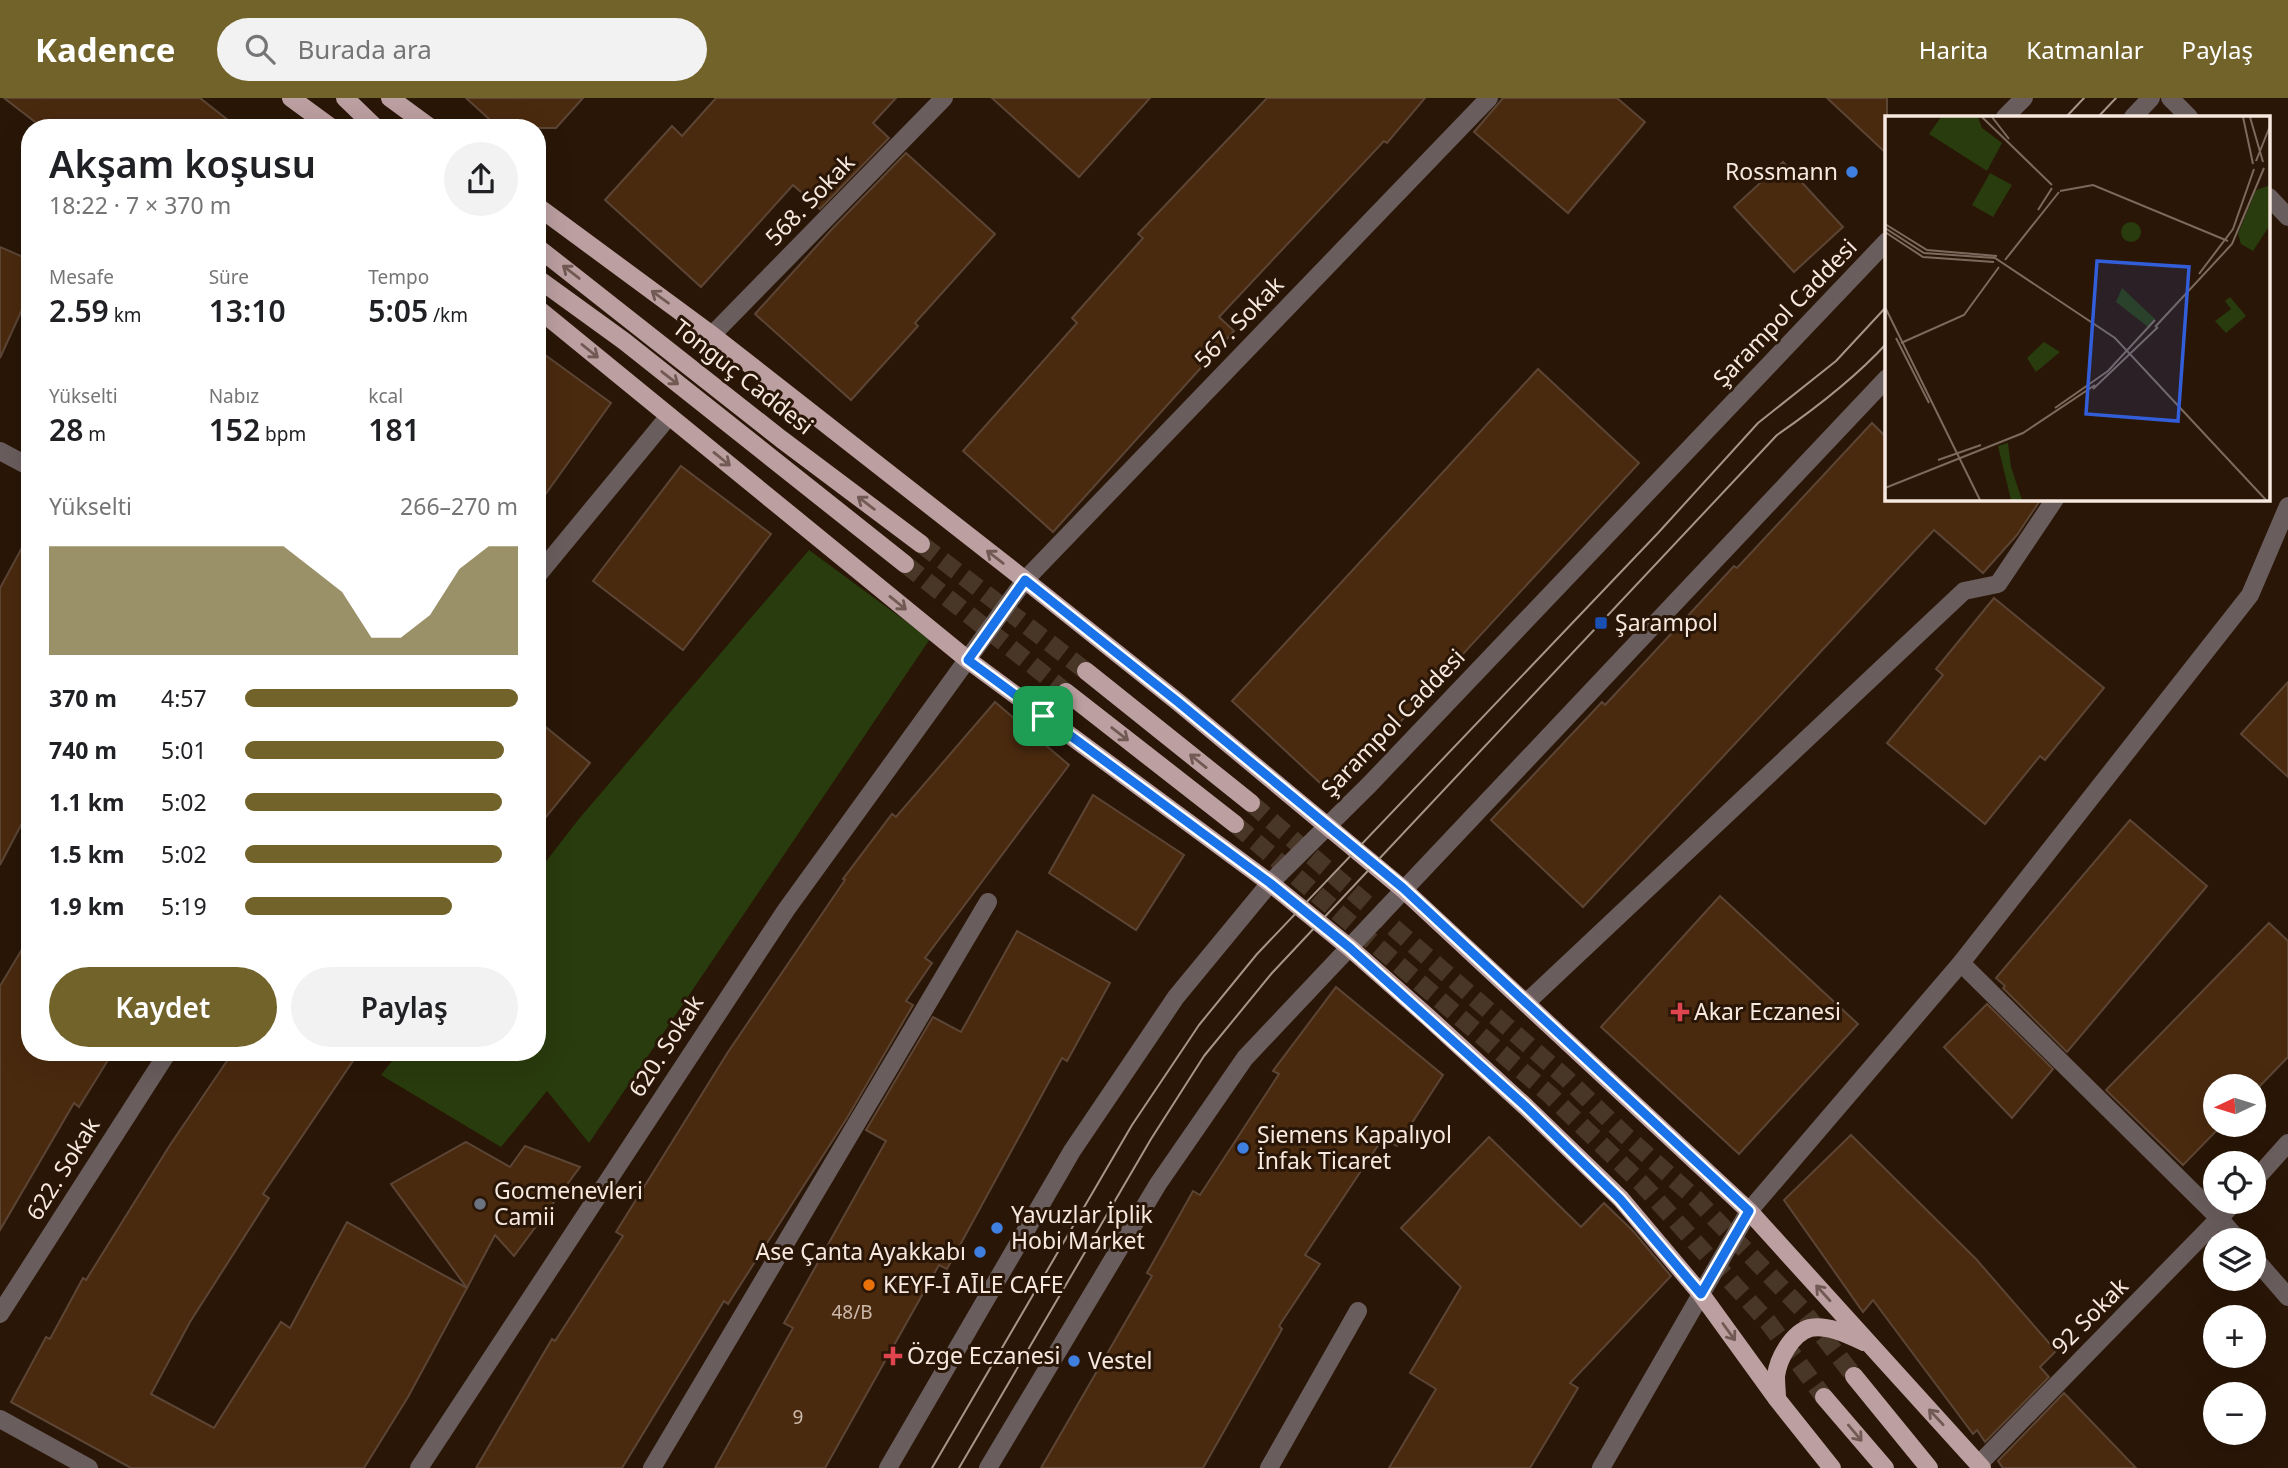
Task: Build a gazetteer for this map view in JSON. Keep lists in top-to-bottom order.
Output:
{
  "streets": {
    "main road": ["Tonguç Caddesi"],
    "street": [
      "568. Sokak",
      "Şarampol Caddesi",
      "567. Sokak",
      "620. Sokak",
      "622. Sokak",
      "92 Sokak"
    ]
  },
  "crossings": [
    ["567. Sokak", "620. Sokak"]
  ],
  "places": {
    "other": [
      "Rossmann",
      "Siemens Kapalıyol İnfak Ticaret",
      "Gocmenevleri Camii",
      "Yavuzlar İplik Hobi Market",
      "Ase Çanta Ayakkabı",
      "KEYF-Ī AĪLE CAFE",
      "Vestel"
    ],
    "transit": ["Şarampol"],
    "health": ["Akar Eczanesi", "Özge Eczanesi"]
  },
  "house_numbers": ["48/B", "9"],
  "north": "left",
  "page": {
    "header": "Kadence",
    "search": "Burada ara",
    "nav": ["Harita", "Katmanlar", "Paylaş"],
    "heading": ["Akşam koşusu", "18:22 · 7 × 370 m"],
    "stats": [
      ["Mesafe", "2.59 km"],
      ["Süre", "13:10"],
      ["Tempo", "5:05 /km"],
      ["Yükselti", "28 m"],
      ["Nabız", "152 bpm"],
      ["kcal", "181"]
    ],
    "chart": ["Yükselti", "266–270 m"],
    "list": [
      {
        "name": "370 m",
        "note": "4:57"
      },
      {
        "name": "740 m",
        "note": "5:01"
      },
      {
        "name": "1.1 km",
        "note": "5:02"
      },
      {
        "name": "1.5 km",
        "note": "5:02"
      },
      {
        "name": "1.9 km",
        "note": "5:19"
      }
    ],
    "buttons": ["Kaydet", "Paylaş"],
    "map_buttons": ["+", "−"]
  }
}
